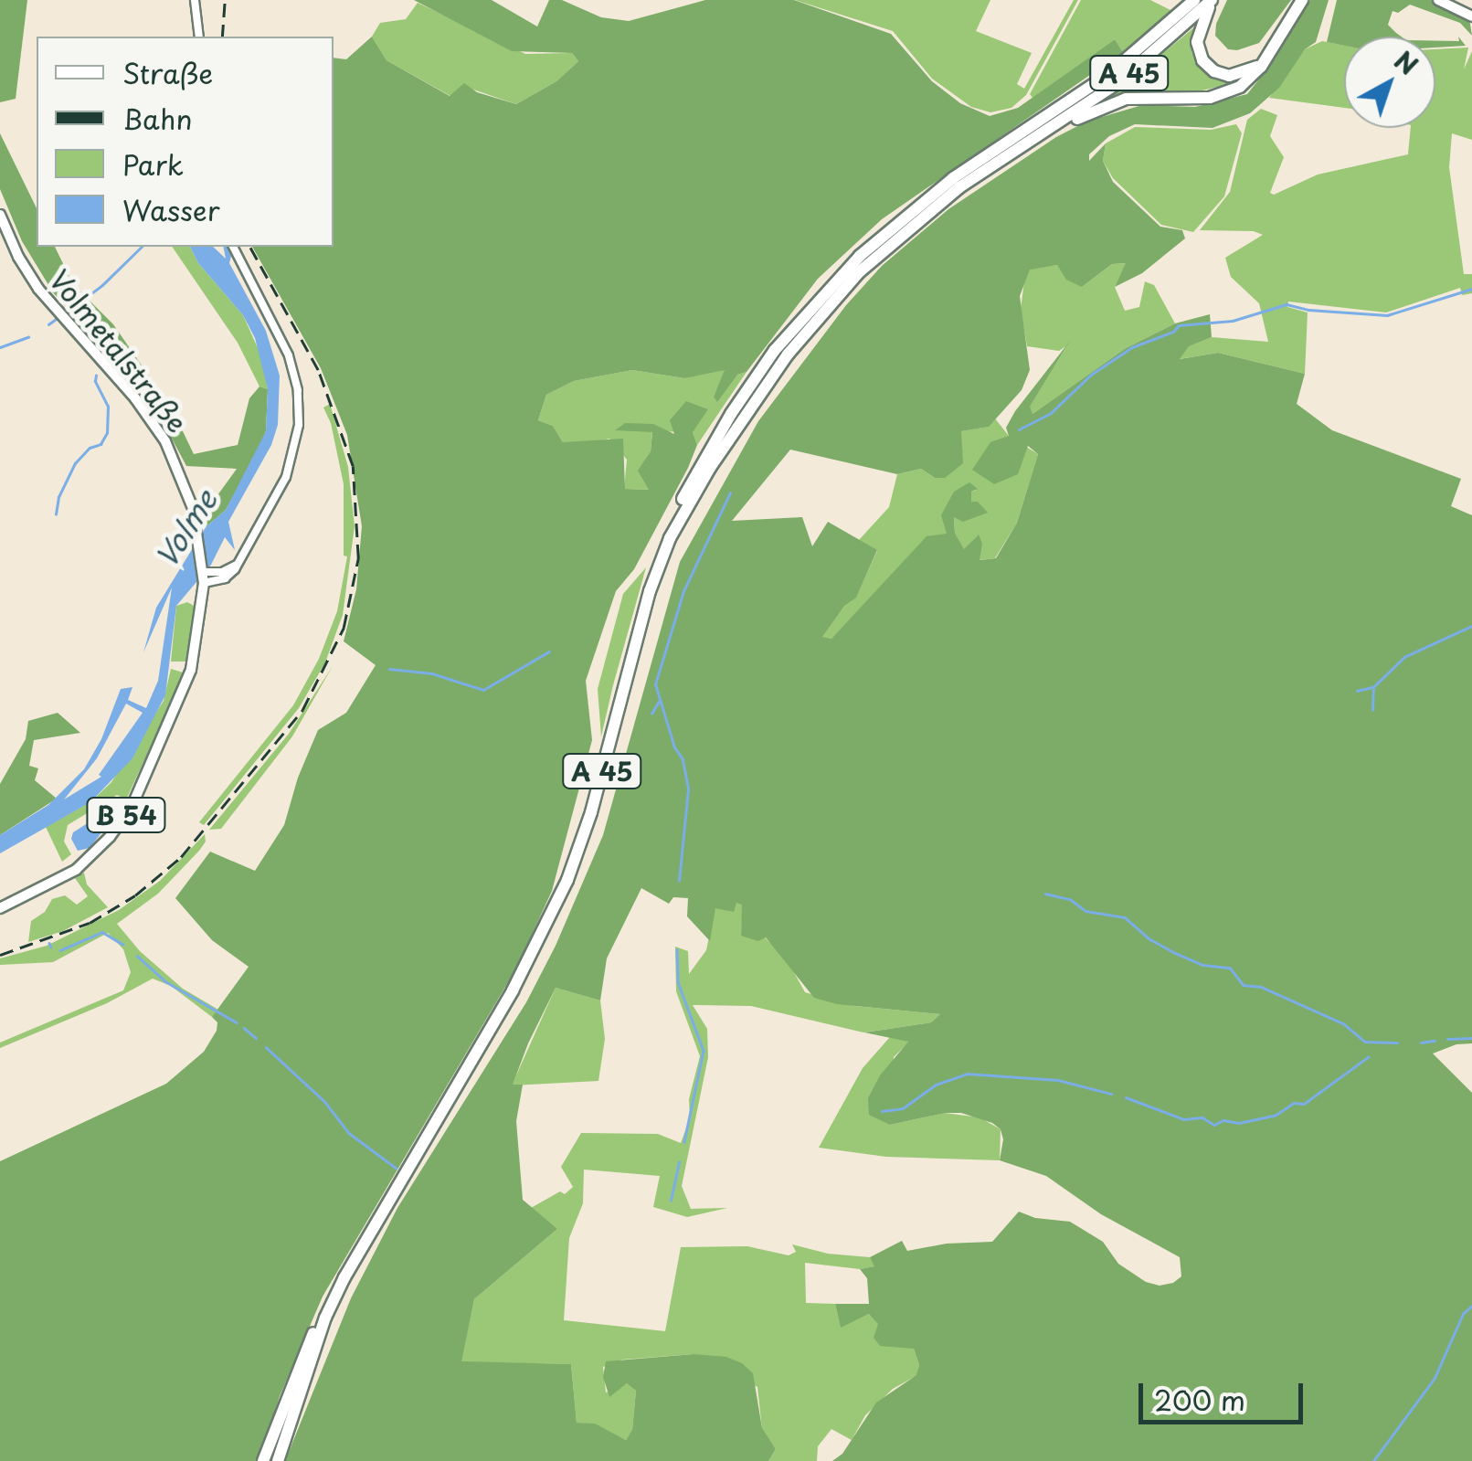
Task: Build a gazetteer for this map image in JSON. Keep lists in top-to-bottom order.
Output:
{
  "streets": {
    "highway": ["A 45"],
    "main road": ["Volmetalstraße", "B 54"]
  },
  "crossings": [
    ["Volmetalstraße", "B 54"]
  ],
  "water": ["Volme"],
  "legend": [
    "Straße",
    "Bahn",
    "Park",
    "Wasser"
  ],
  "scale_bar": "200 m",
  "north": "top right"
}
